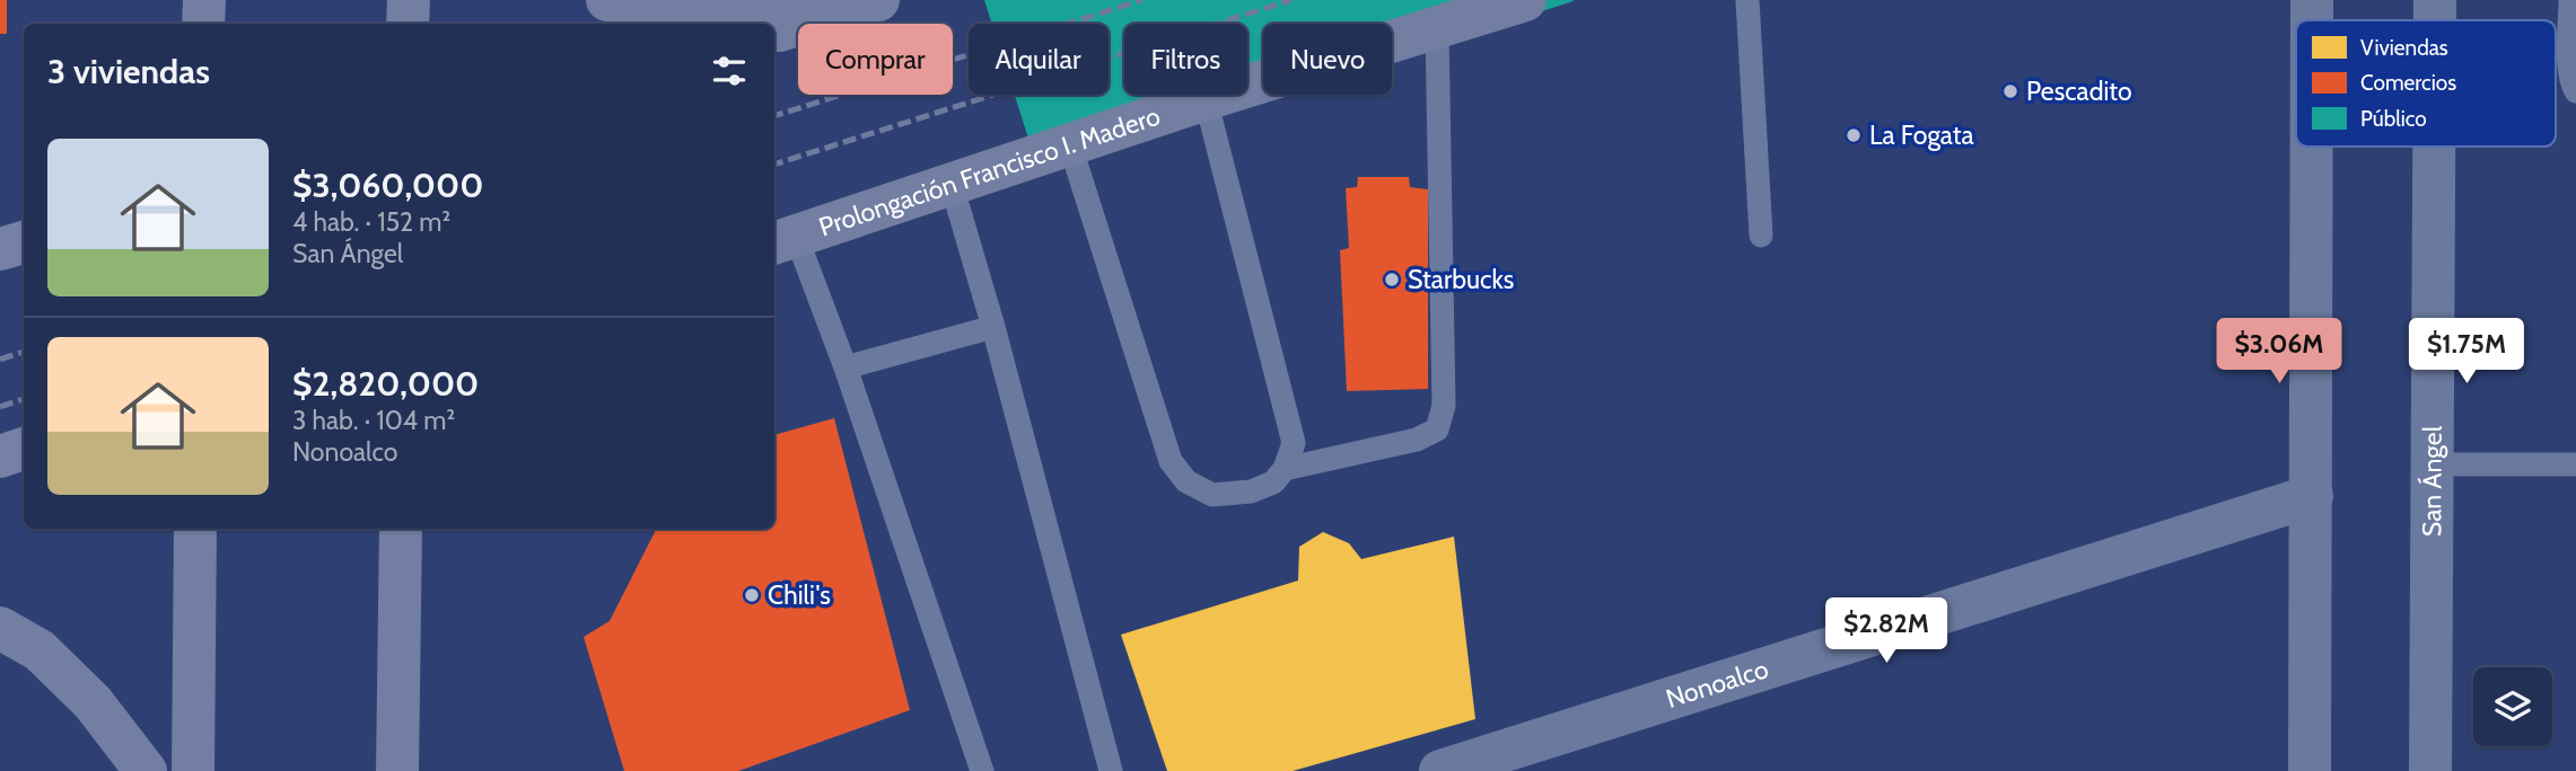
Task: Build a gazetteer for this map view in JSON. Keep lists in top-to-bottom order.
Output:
{
  "streets": {
    "highway": ["Prolongación Francisco I. Madero"],
    "street": ["San Ángel", "Nonoalco"]
  },
  "places": [
    "Pescadito",
    "La Fogata",
    "Starbucks",
    "Chili's"
  ],
  "legend": ["Viviendas", "Comercios", "Público"],
  "page": {
    "chip": [
      "Comprar",
      "Alquilar",
      "Filtros",
      "Nuevo"
    ],
    "heading": "3 viviendas",
    "list": [
      {
        "name": "$3,060,000",
        "note": "4 hab. · 152 m² · San Ángel"
      },
      {
        "name": "$2,820,000",
        "note": "3 hab. · 104 m² · Nonoalco"
      }
    ],
    "price": ["$3.06M", "$1.75M", "$2.82M"]
  }
}
